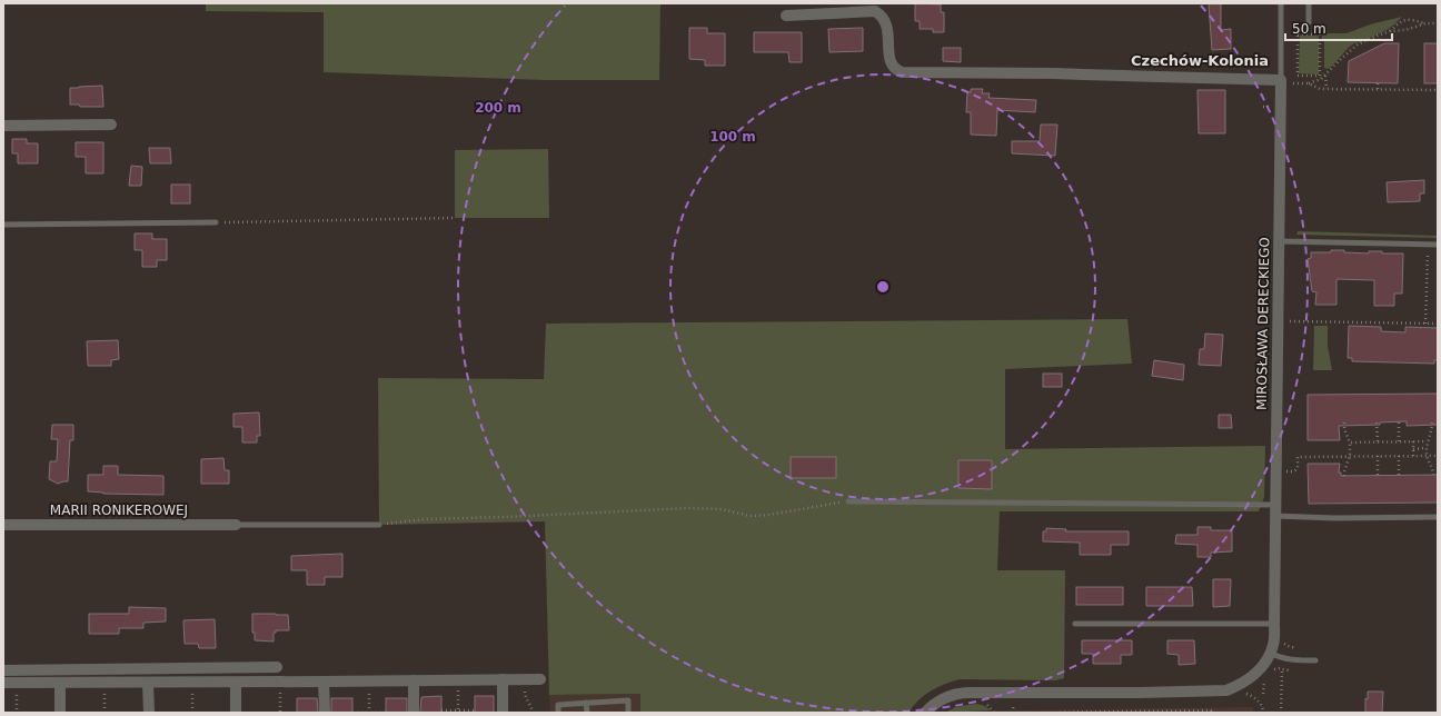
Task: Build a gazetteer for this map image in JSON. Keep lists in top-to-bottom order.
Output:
{
  "streets": {
    "street": ["MIROSŁAWA DERECKIEGO", "MARII RONIKEROWEJ"]
  },
  "districts": ["Czechów-Kolonia"],
  "scale_bar": "50 m",
  "rings": ["200 m", "100 m"]
}
